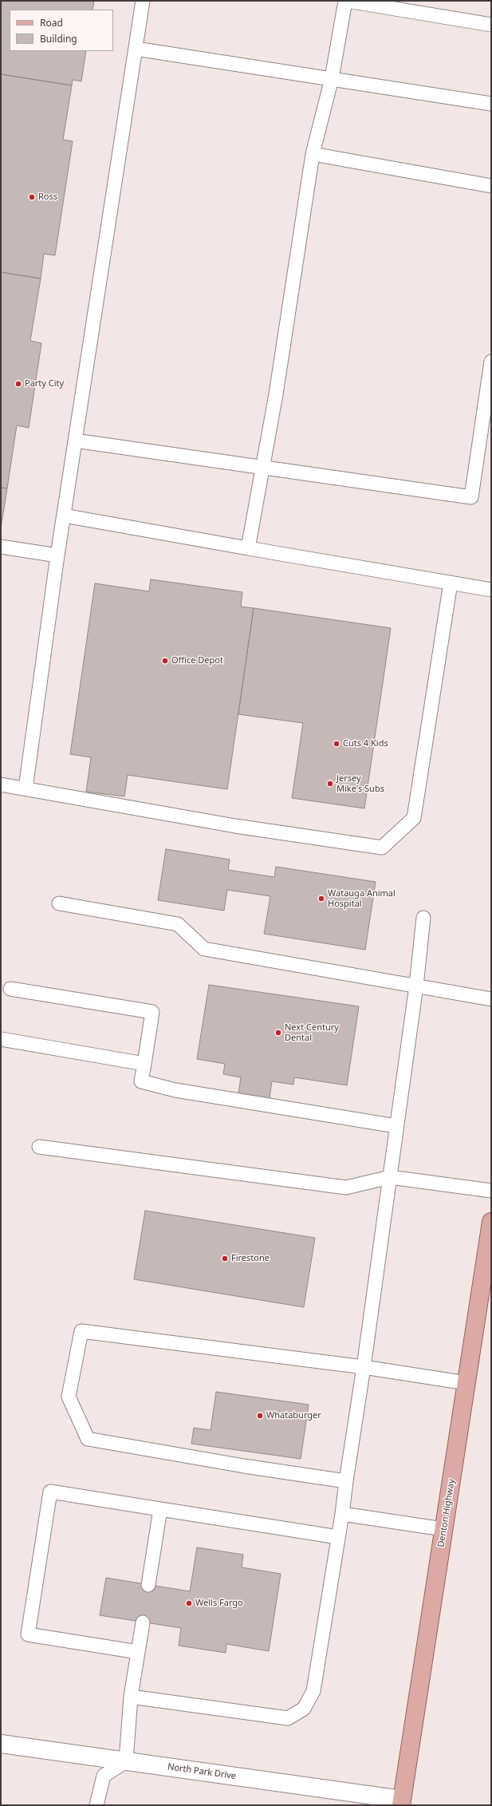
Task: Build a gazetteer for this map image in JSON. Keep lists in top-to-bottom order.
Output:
{
  "streets": {
    "main road": ["Denton Highway"],
    "street": ["North Park Drive"]
  },
  "crossings": [
    ["Denton Highway", "North Park Drive"]
  ],
  "places": [
    "Ross",
    "Party City",
    "Office Depot",
    "Cuts 4 Kids",
    "Jersey Mike's Subs",
    "Watauga Animal Hospital",
    "Next Century Dental",
    "Firestone",
    "Whataburger",
    "Wells Fargo"
  ],
  "legend": ["Road", "Building"]
}
